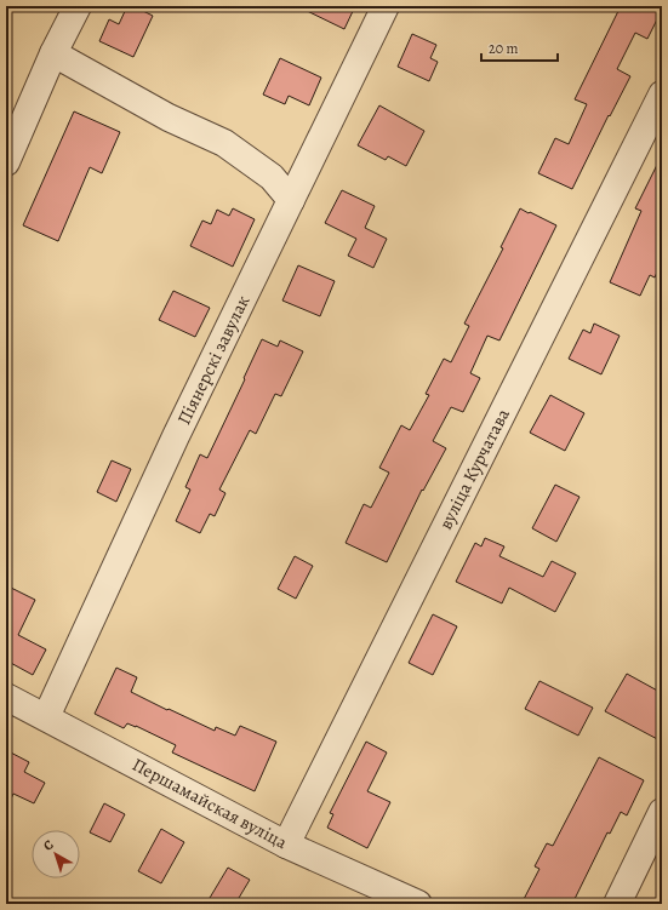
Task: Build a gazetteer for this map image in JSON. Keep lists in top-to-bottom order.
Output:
{
  "streets": {
    "street": ["Піянерскі завулак", "вуліца Курчатава", "Першамайская вуліца"]
  },
  "crossings": [
    ["Піянерскі завулак", "Першамайская вуліца"],
    ["вуліца Курчатава", "Першамайская вуліца"]
  ],
  "scale_bar": "20 m",
  "north": "top left"
}
